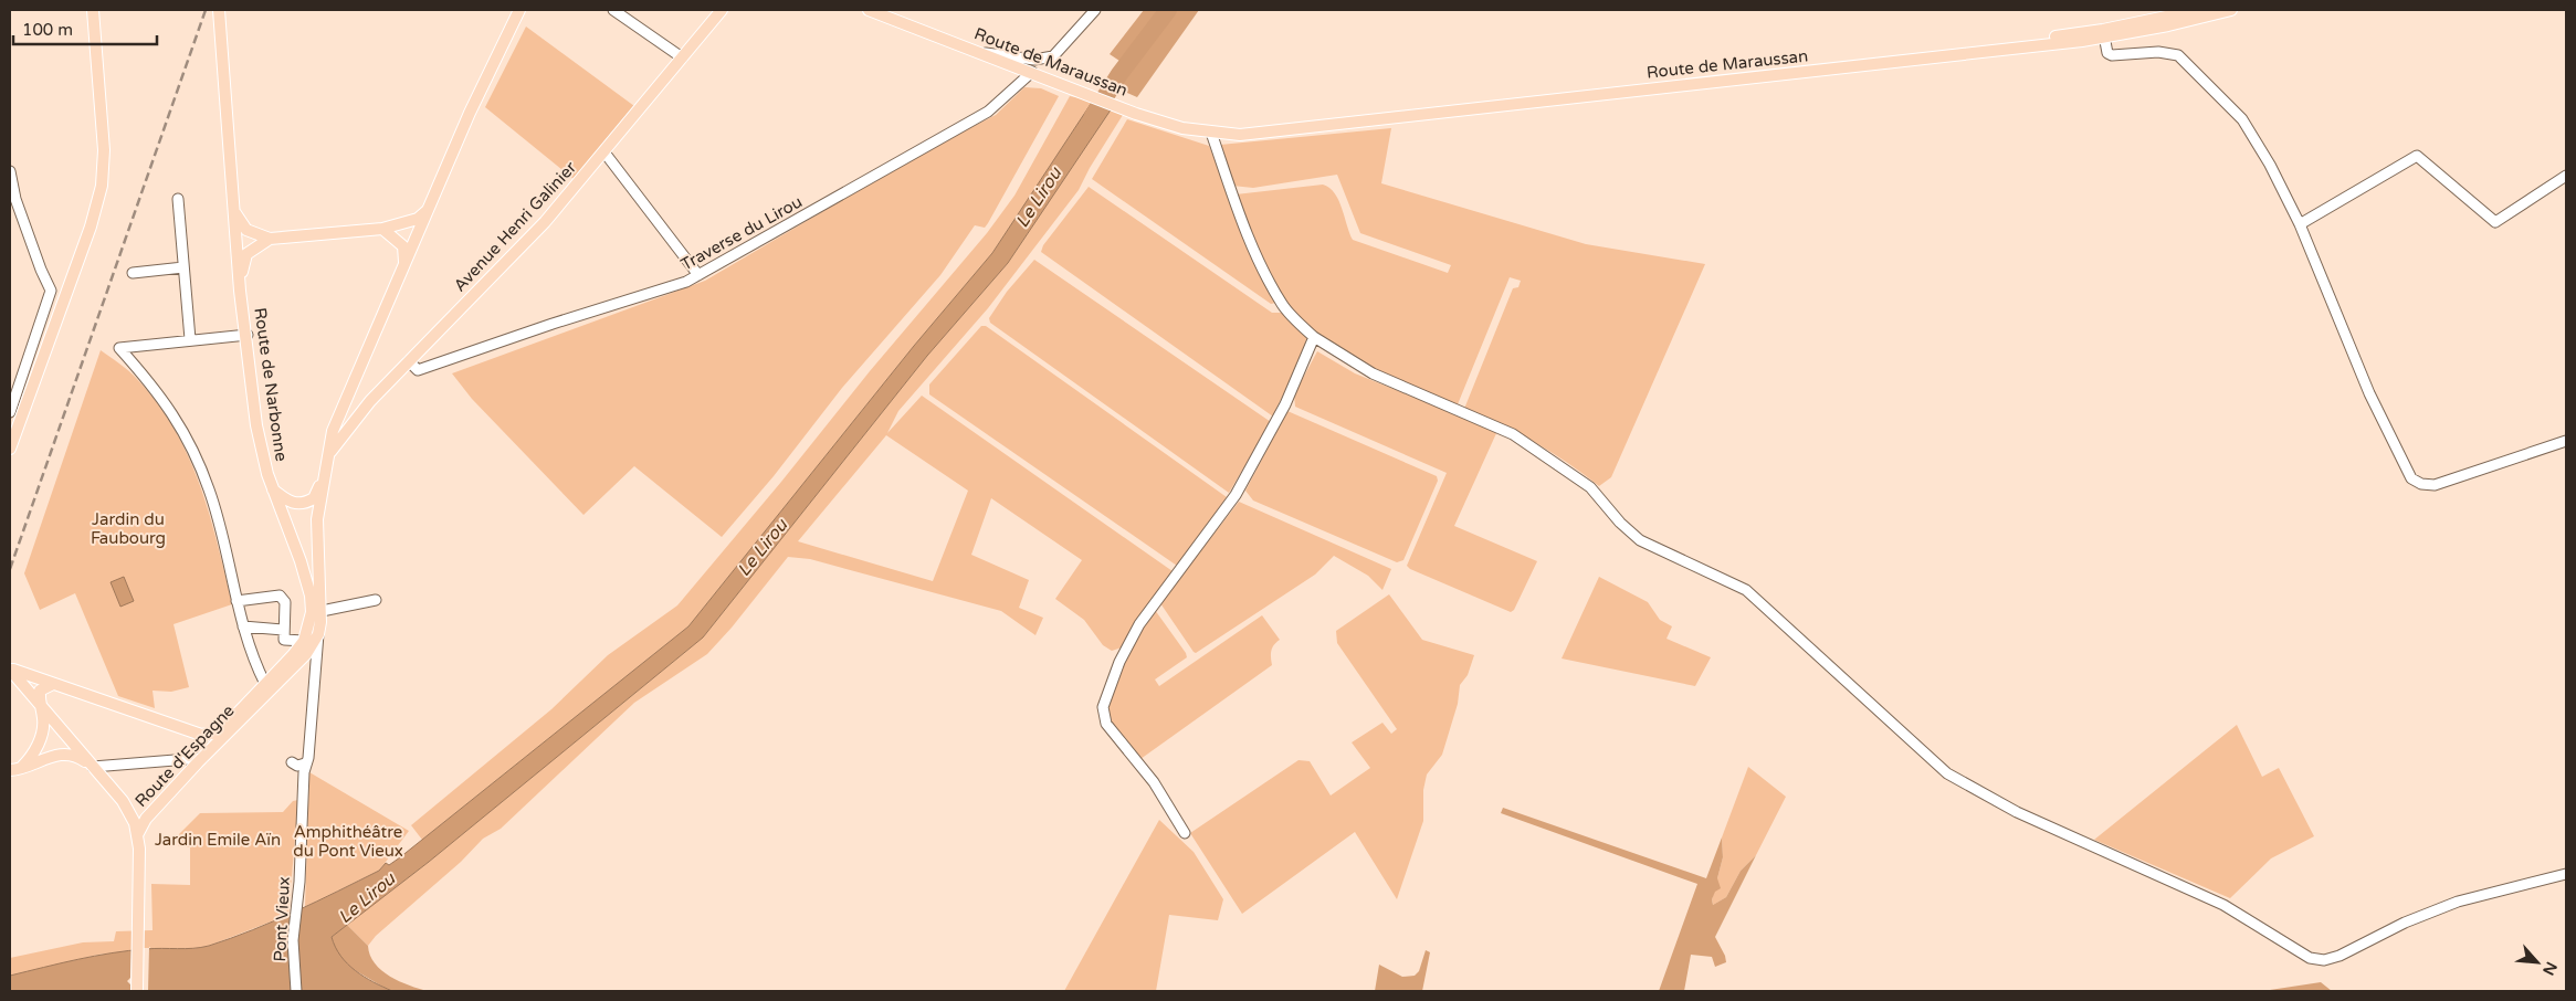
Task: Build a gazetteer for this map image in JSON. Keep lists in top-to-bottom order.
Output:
{
  "streets": {
    "main road": [
      "Route de Maraussan",
      "Avenue Henri Galinier",
      "Route de Narbonne",
      "Route d'Espagne"
    ],
    "street": ["Traverse du Lirou", "Pont Vieux"]
  },
  "crossings": [
    ["Route de Maraussan", "Traverse du Lirou"],
    ["Avenue Henri Galinier", "Traverse du Lirou"],
    ["Route de Narbonne", "Route d'Espagne"],
    ["Route d'Espagne", "Pont Vieux"]
  ],
  "water": ["Le Lirou"],
  "parks": ["Jardin du Faubourg", "Amphithéâtre du Pont Vieux", "Jardin Emile Aïn"],
  "scale_bar": "100 m",
  "north": "bottom right"
}
